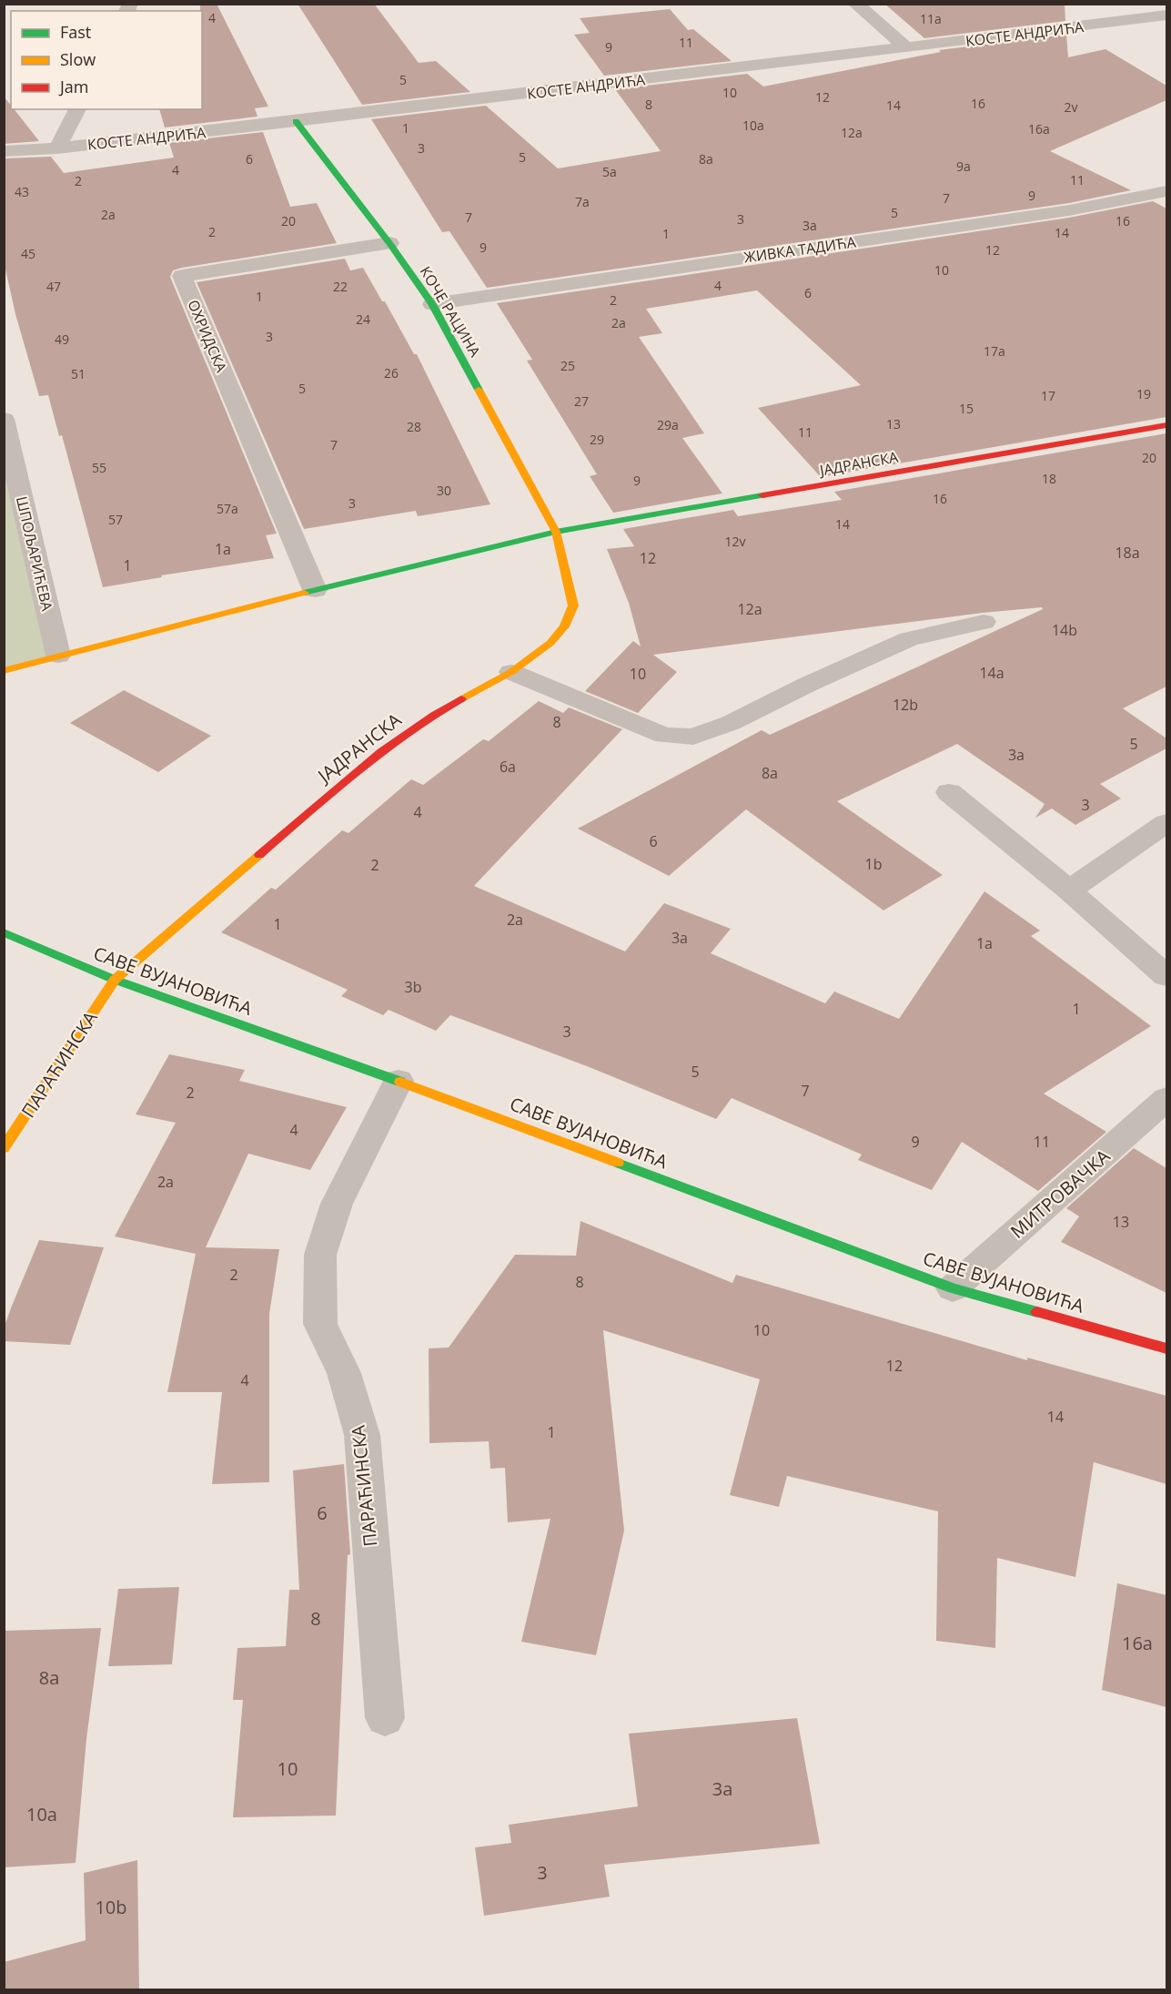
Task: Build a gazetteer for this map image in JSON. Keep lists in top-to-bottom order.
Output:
{
  "streets": {
    "street": [
      "КОСТЕ АНДРИЋА",
      "ЖИВКА ТАДИЋА",
      "КОЧЕ РАЦИНА",
      "ОХРИДСКА",
      "ЈАДРАНСКА",
      "ШПОЉАРИЋЕВА",
      "САВЕ ВУЈАНОВИЋА",
      "ПАРАЋИНСКА",
      "МИТРОВАЧКА"
    ]
  },
  "crossings": [
    ["КОСТЕ АНДРИЋА", "КОЧЕ РАЦИНА"],
    ["ЖИВКА ТАДИЋА", "КОЧЕ РАЦИНА"],
    ["КОЧЕ РАЦИНА", "ОХРИДСКА"],
    ["КОЧЕ РАЦИНА", "ЈАДРАНСКА"],
    ["ОХРИДСКА", "ЈАДРАНСКА"],
    ["ЈАДРАНСКА", "ШПОЉАРИЋЕВА"],
    ["ЈАДРАНСКА", "САВЕ ВУЈАНОВИЋА"],
    ["ЈАДРАНСКА", "ПАРАЋИНСКА"],
    ["САВЕ ВУЈАНОВИЋА", "ПАРАЋИНСКА"],
    ["САВЕ ВУЈАНОВИЋА", "МИТРОВАЧКА"]
  ],
  "house_numbers": [
    "4",
    "11a",
    "11",
    "9",
    "5",
    "10",
    "12",
    "16",
    "8",
    "14",
    "2v",
    "10a",
    "1",
    "16a",
    "12a",
    "3",
    "5",
    "6",
    "8a",
    "9a",
    "4",
    "5a",
    "11",
    "2",
    "43",
    "9",
    "7",
    "7a",
    "5",
    "2a",
    "7",
    "3",
    "20",
    "16",
    "3a",
    "2",
    "14",
    "1",
    "9",
    "12",
    "45",
    "10",
    "4",
    "47",
    "22",
    "6",
    "1",
    "2",
    "24",
    "2a",
    "3",
    "49",
    "17a",
    "25",
    "26",
    "51",
    "5",
    "19",
    "17",
    "27",
    "15",
    "13",
    "29a",
    "28",
    "11",
    "29",
    "7",
    "20",
    "55",
    "18",
    "9",
    "30",
    "16",
    "3",
    "57a",
    "57",
    "14",
    "12v",
    "1a",
    "18a",
    "12",
    "1",
    "12a",
    "14b",
    "14a",
    "10",
    "12b",
    "8",
    "5",
    "3a",
    "6a",
    "8a",
    "3",
    "4",
    "6",
    "1b",
    "2",
    "2a",
    "1",
    "3a",
    "1a",
    "3b",
    "1",
    "3",
    "5",
    "7",
    "2",
    "4",
    "9",
    "11",
    "2a",
    "13",
    "2",
    "8",
    "10",
    "12",
    "4",
    "14",
    "1",
    "6",
    "8",
    "16a",
    "8a",
    "10",
    "3a",
    "10a",
    "3",
    "10b"
  ],
  "legend": ["Fast", "Slow", "Jam"]
}
